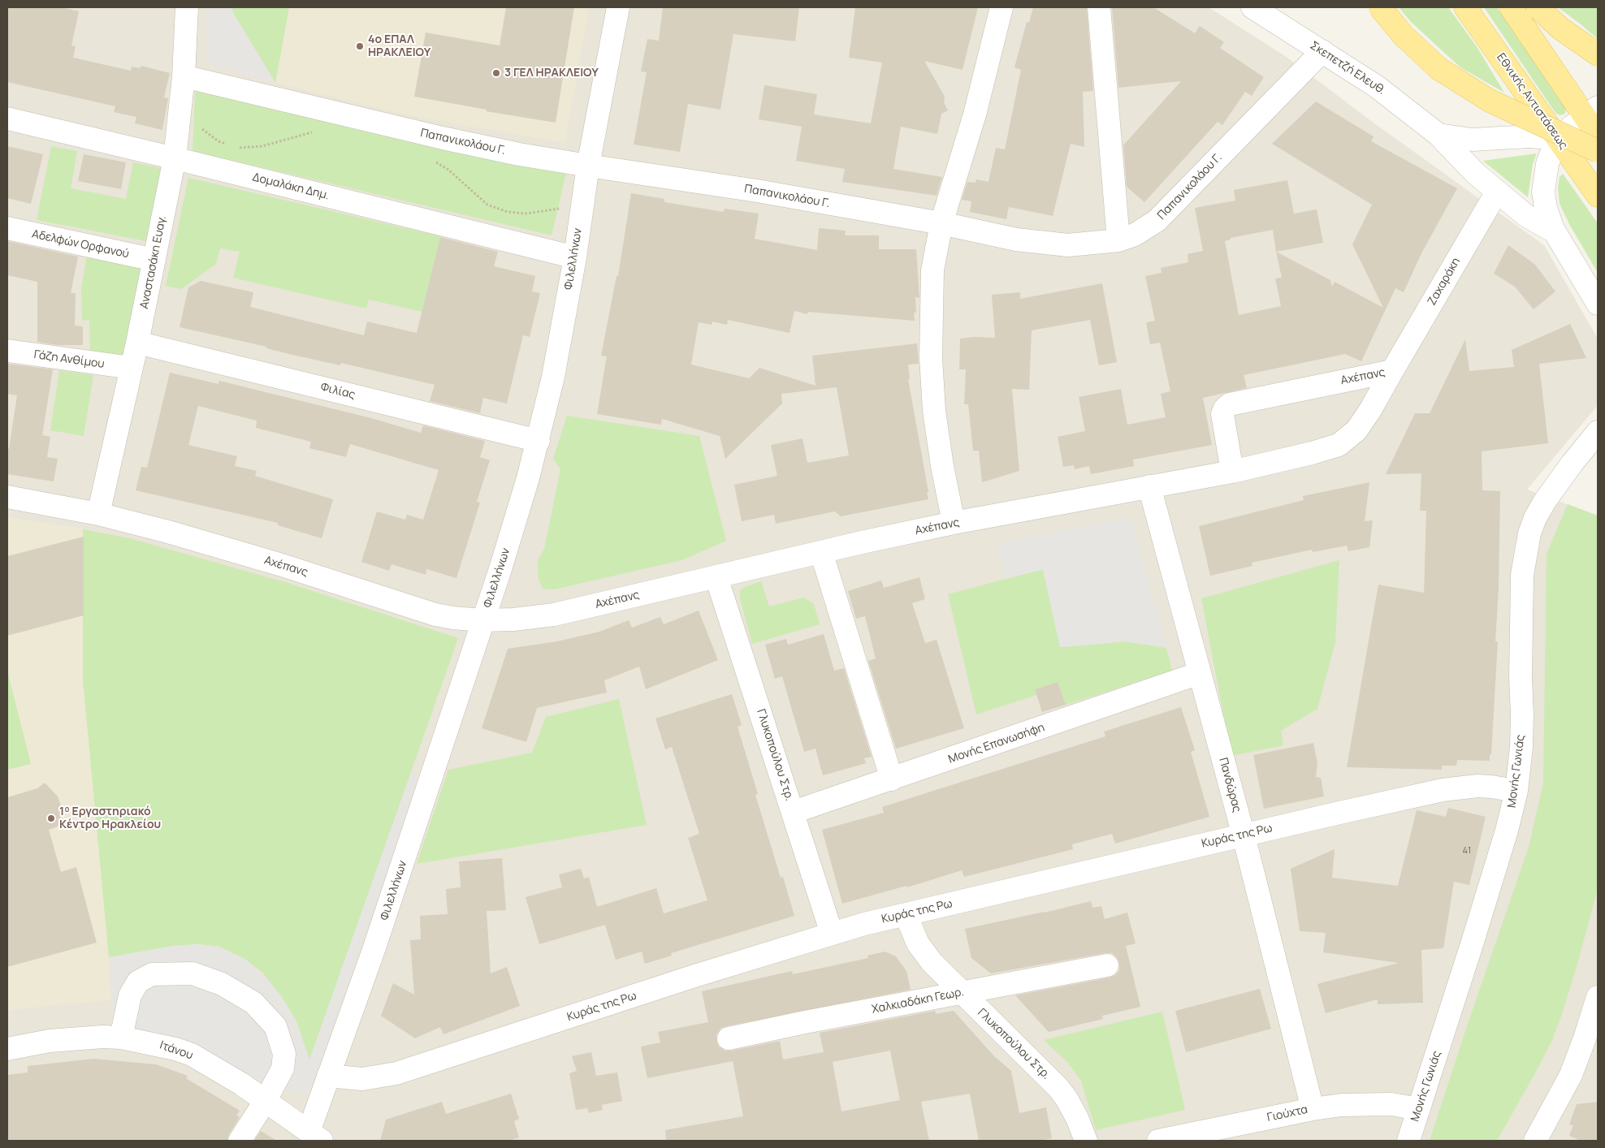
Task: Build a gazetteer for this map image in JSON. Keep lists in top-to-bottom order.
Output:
{
  "streets": {
    "main road": ["Εθνικής Αντιστάσεως"],
    "street": [
      "Σκεπετζή Ελευθ.",
      "Παπανικολάου Γ.",
      "Δομαλάκη Δημ.",
      "Αδελφών Ορφανού",
      "Φιλελλήνων",
      "Αναστασάκη Ευαγ.",
      "Ζαχαράκη",
      "Γάζη Ανθίμου",
      "Αχέπανς",
      "Φιλίας",
      "Μονής Επανωσήφη",
      "Γλυκοπούλου Στρ.",
      "Μονής Γωνιάς",
      "Πανδώρας",
      "Κυράς της Ρω",
      "Χαλκιαδάκη Γεωρ.",
      "Ιτάνου",
      "Γιούχτα"
    ]
  },
  "crossings": [
    ["Σκεπετζή Ελευθ.", "Παπανικολάου Γ."],
    ["Σκεπετζή Ελευθ.", "Ζαχαράκη"],
    ["Παπανικολάου Γ.", "Φιλελλήνων"],
    ["Παπανικολάου Γ.", "Αναστασάκη Ευαγ."],
    ["Δομαλάκη Δημ.", "Φιλελλήνων"],
    ["Δομαλάκη Δημ.", "Αναστασάκη Ευαγ."],
    ["Αδελφών Ορφανού", "Αναστασάκη Ευαγ."],
    ["Φιλελλήνων", "Αχέπανς"],
    ["Φιλελλήνων", "Φιλίας"],
    ["Φιλελλήνων", "Κυράς της Ρω"],
    ["Φιλελλήνων", "Ιτάνου"],
    ["Αναστασάκη Ευαγ.", "Γάζη Ανθίμου"],
    ["Αναστασάκη Ευαγ.", "Αχέπανς"],
    ["Αναστασάκη Ευαγ.", "Φιλίας"],
    ["Ζαχαράκη", "Αχέπανς"],
    ["Αχέπανς", "Γλυκοπούλου Στρ."],
    ["Αχέπανς", "Πανδώρας"],
    ["Μονής Επανωσήφη", "Γλυκοπούλου Στρ."],
    ["Μονής Επανωσήφη", "Πανδώρας"],
    ["Γλυκοπούλου Στρ.", "Κυράς της Ρω"],
    ["Γλυκοπούλου Στρ.", "Χαλκιαδάκη Γεωρ."],
    ["Μονής Γωνιάς", "Κυράς της Ρω"],
    ["Μονής Γωνιάς", "Γιούχτα"],
    ["Πανδώρας", "Κυράς της Ρω"],
    ["Πανδώρας", "Γιούχτα"]
  ],
  "places": ["4ο ΕΠΑΛ ΗΡΑΚΛΕΙΟΥ", "3 ΓΕΛ ΗΡΑΚΛΕΙΟΥ", "1⁰ Εργαστηριακό Κέντρο Ηρακλείου"],
  "house_numbers": ["41"]
}
